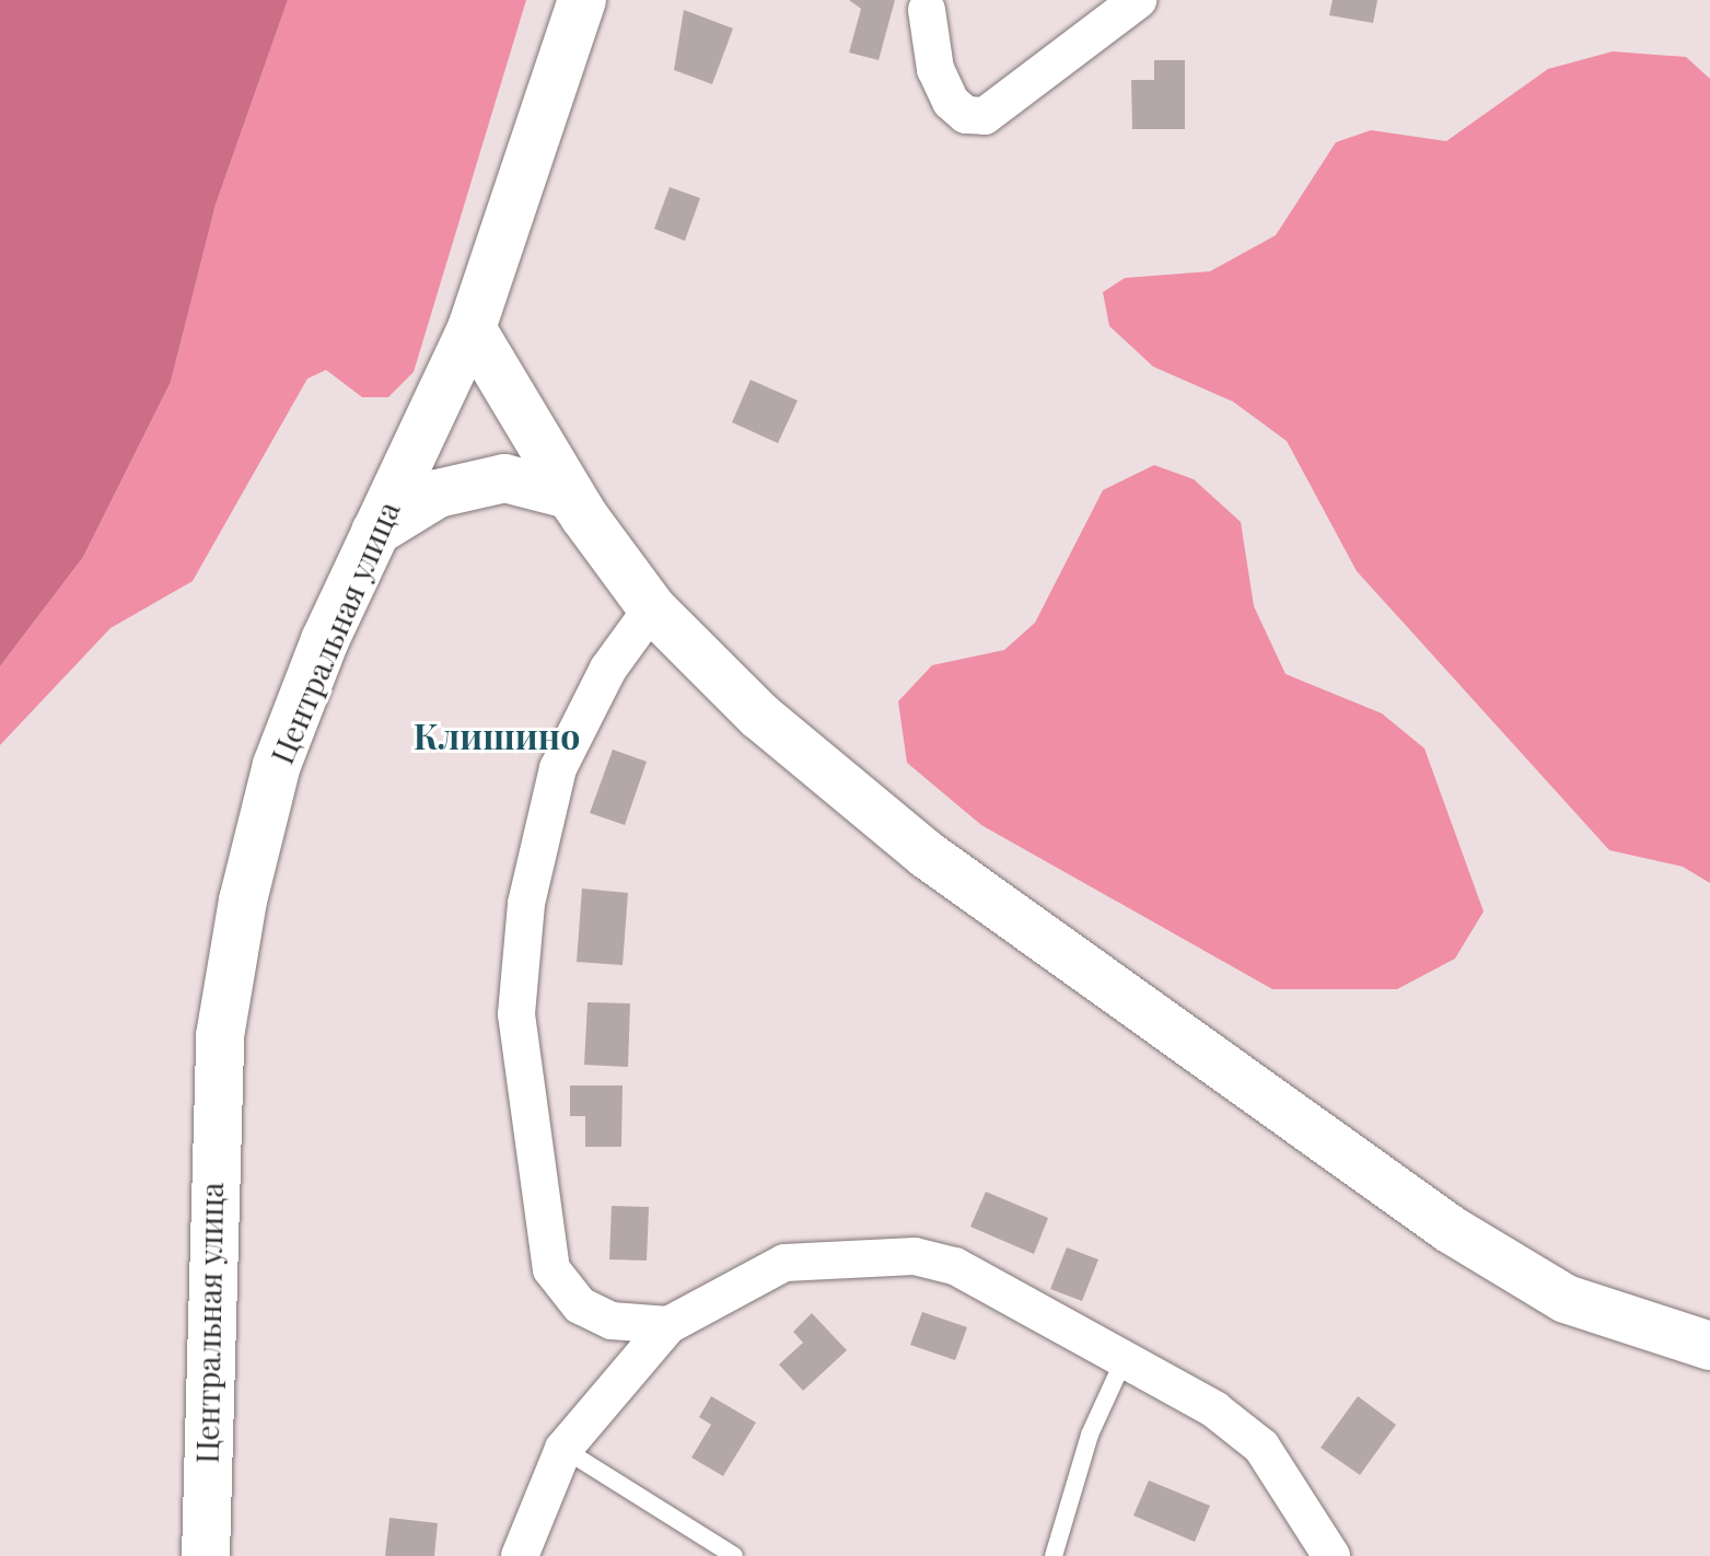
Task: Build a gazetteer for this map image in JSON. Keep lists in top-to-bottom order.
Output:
{
  "streets": {
    "main road": ["Центральная улица"]
  },
  "districts": ["Клишино"]
}
